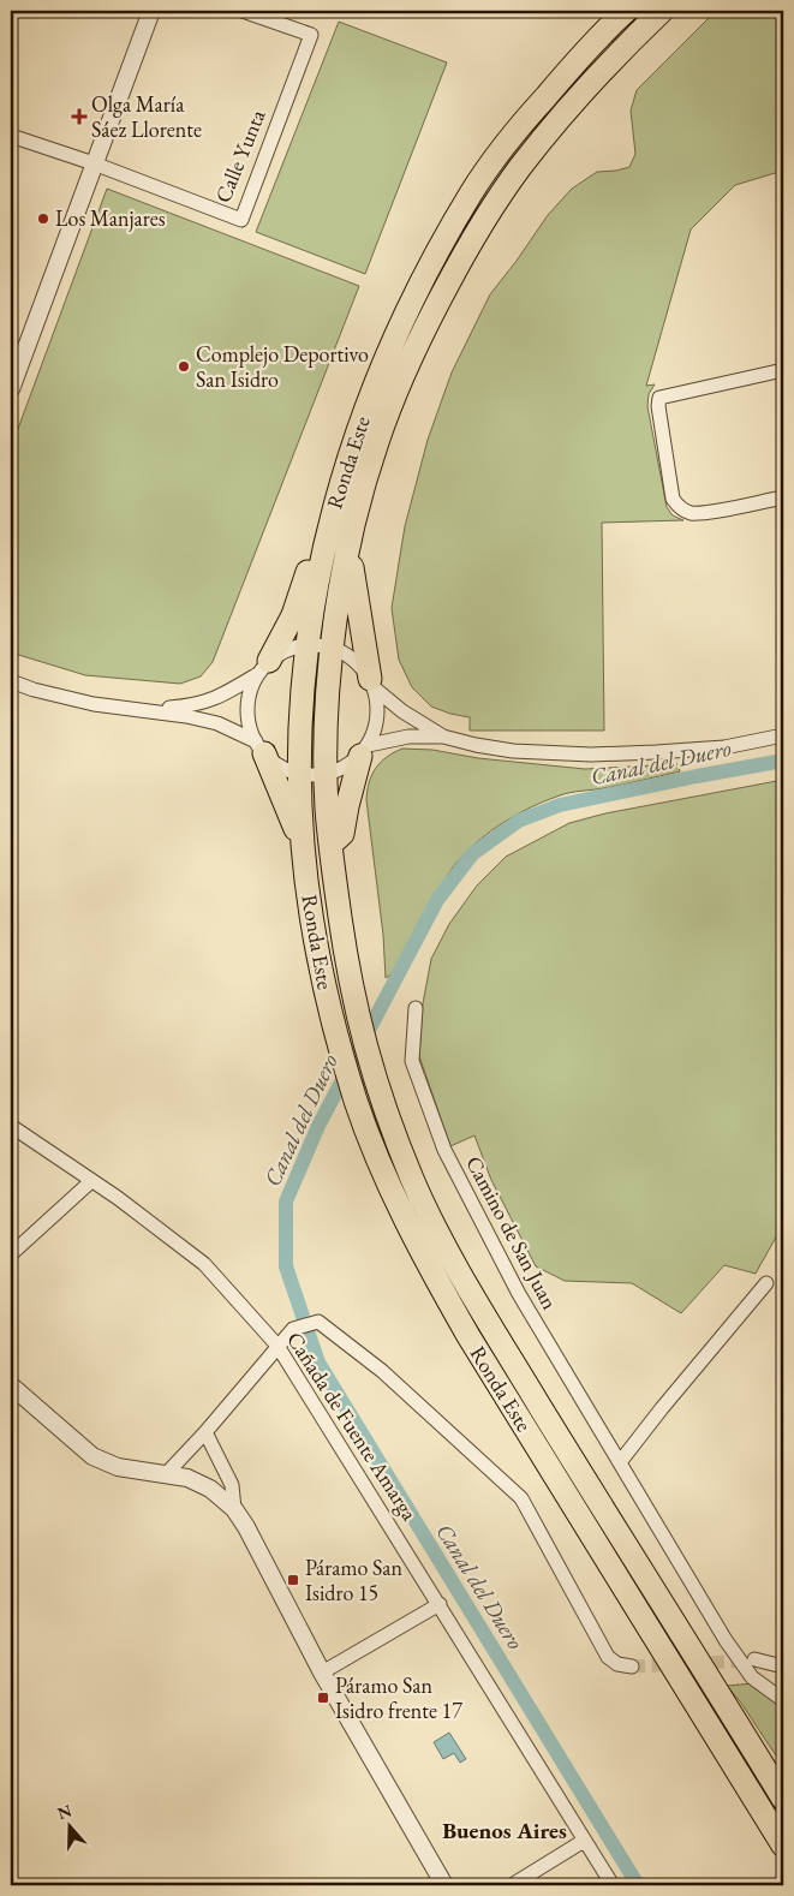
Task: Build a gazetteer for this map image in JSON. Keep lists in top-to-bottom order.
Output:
{
  "streets": {
    "highway": ["Ronda Este"],
    "street": ["Calle Yunta", "Camino de San Juan", "Cañada de Fuente Amarga"]
  },
  "districts": ["Buenos Aires"],
  "water": ["Canal del Duero"],
  "places": {
    "health": ["Olga María Sáez Llorente"],
    "other": ["Los Manjares", "Complejo Deportivo San Isidro"],
    "transit": ["Páramo San Isidro 15", "Páramo San Isidro frente 17"]
  },
  "north": "top"
}
